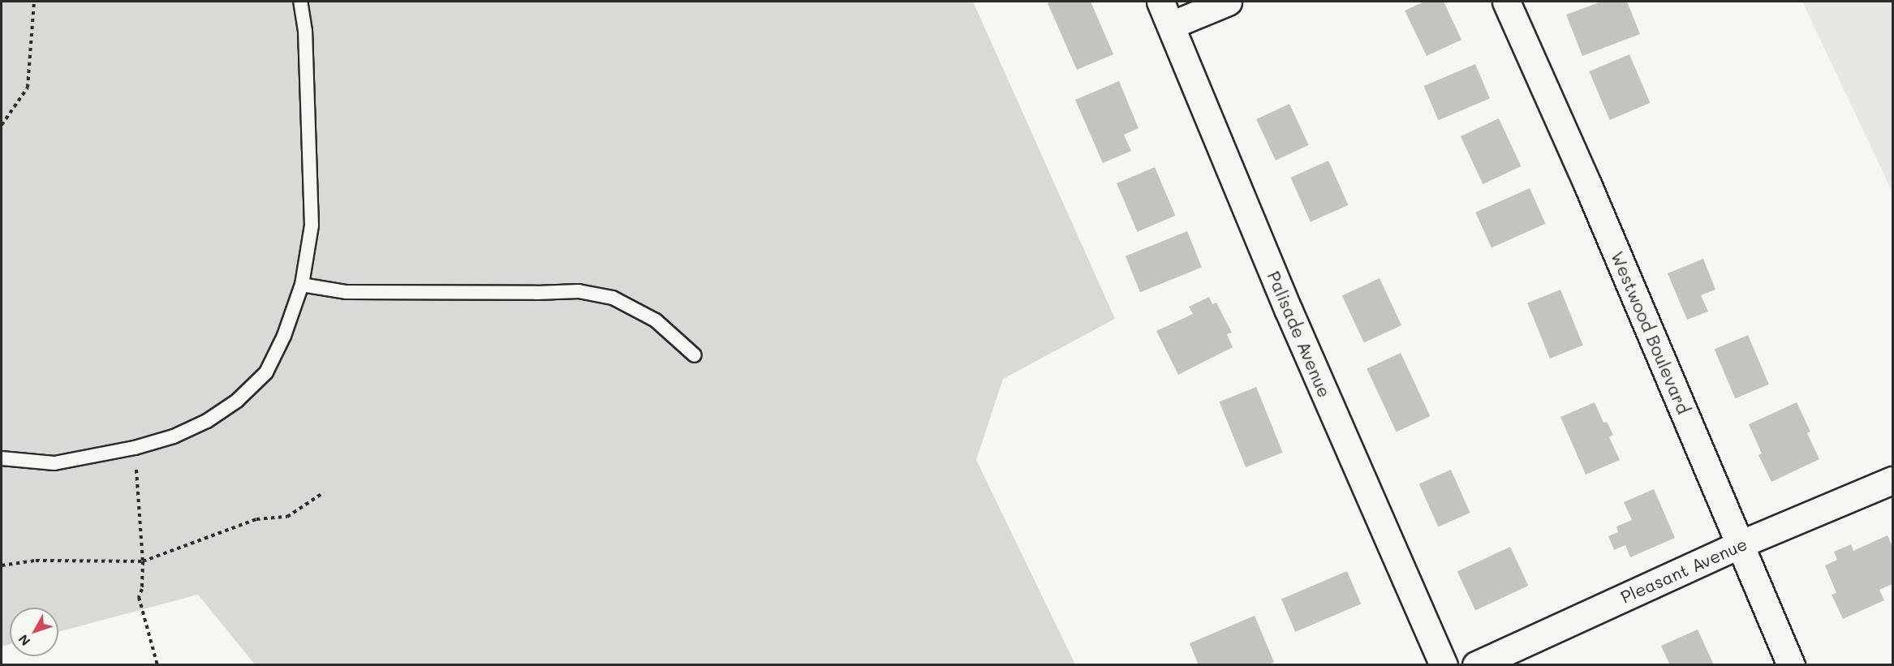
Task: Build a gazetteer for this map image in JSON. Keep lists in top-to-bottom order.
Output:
{
  "streets": {
    "street": ["Westwood Boulevard", "Palisade Avenue", "Pleasant Avenue"]
  },
  "crossings": [
    ["Westwood Boulevard", "Pleasant Avenue"]
  ],
  "north": "bottom left"
}
